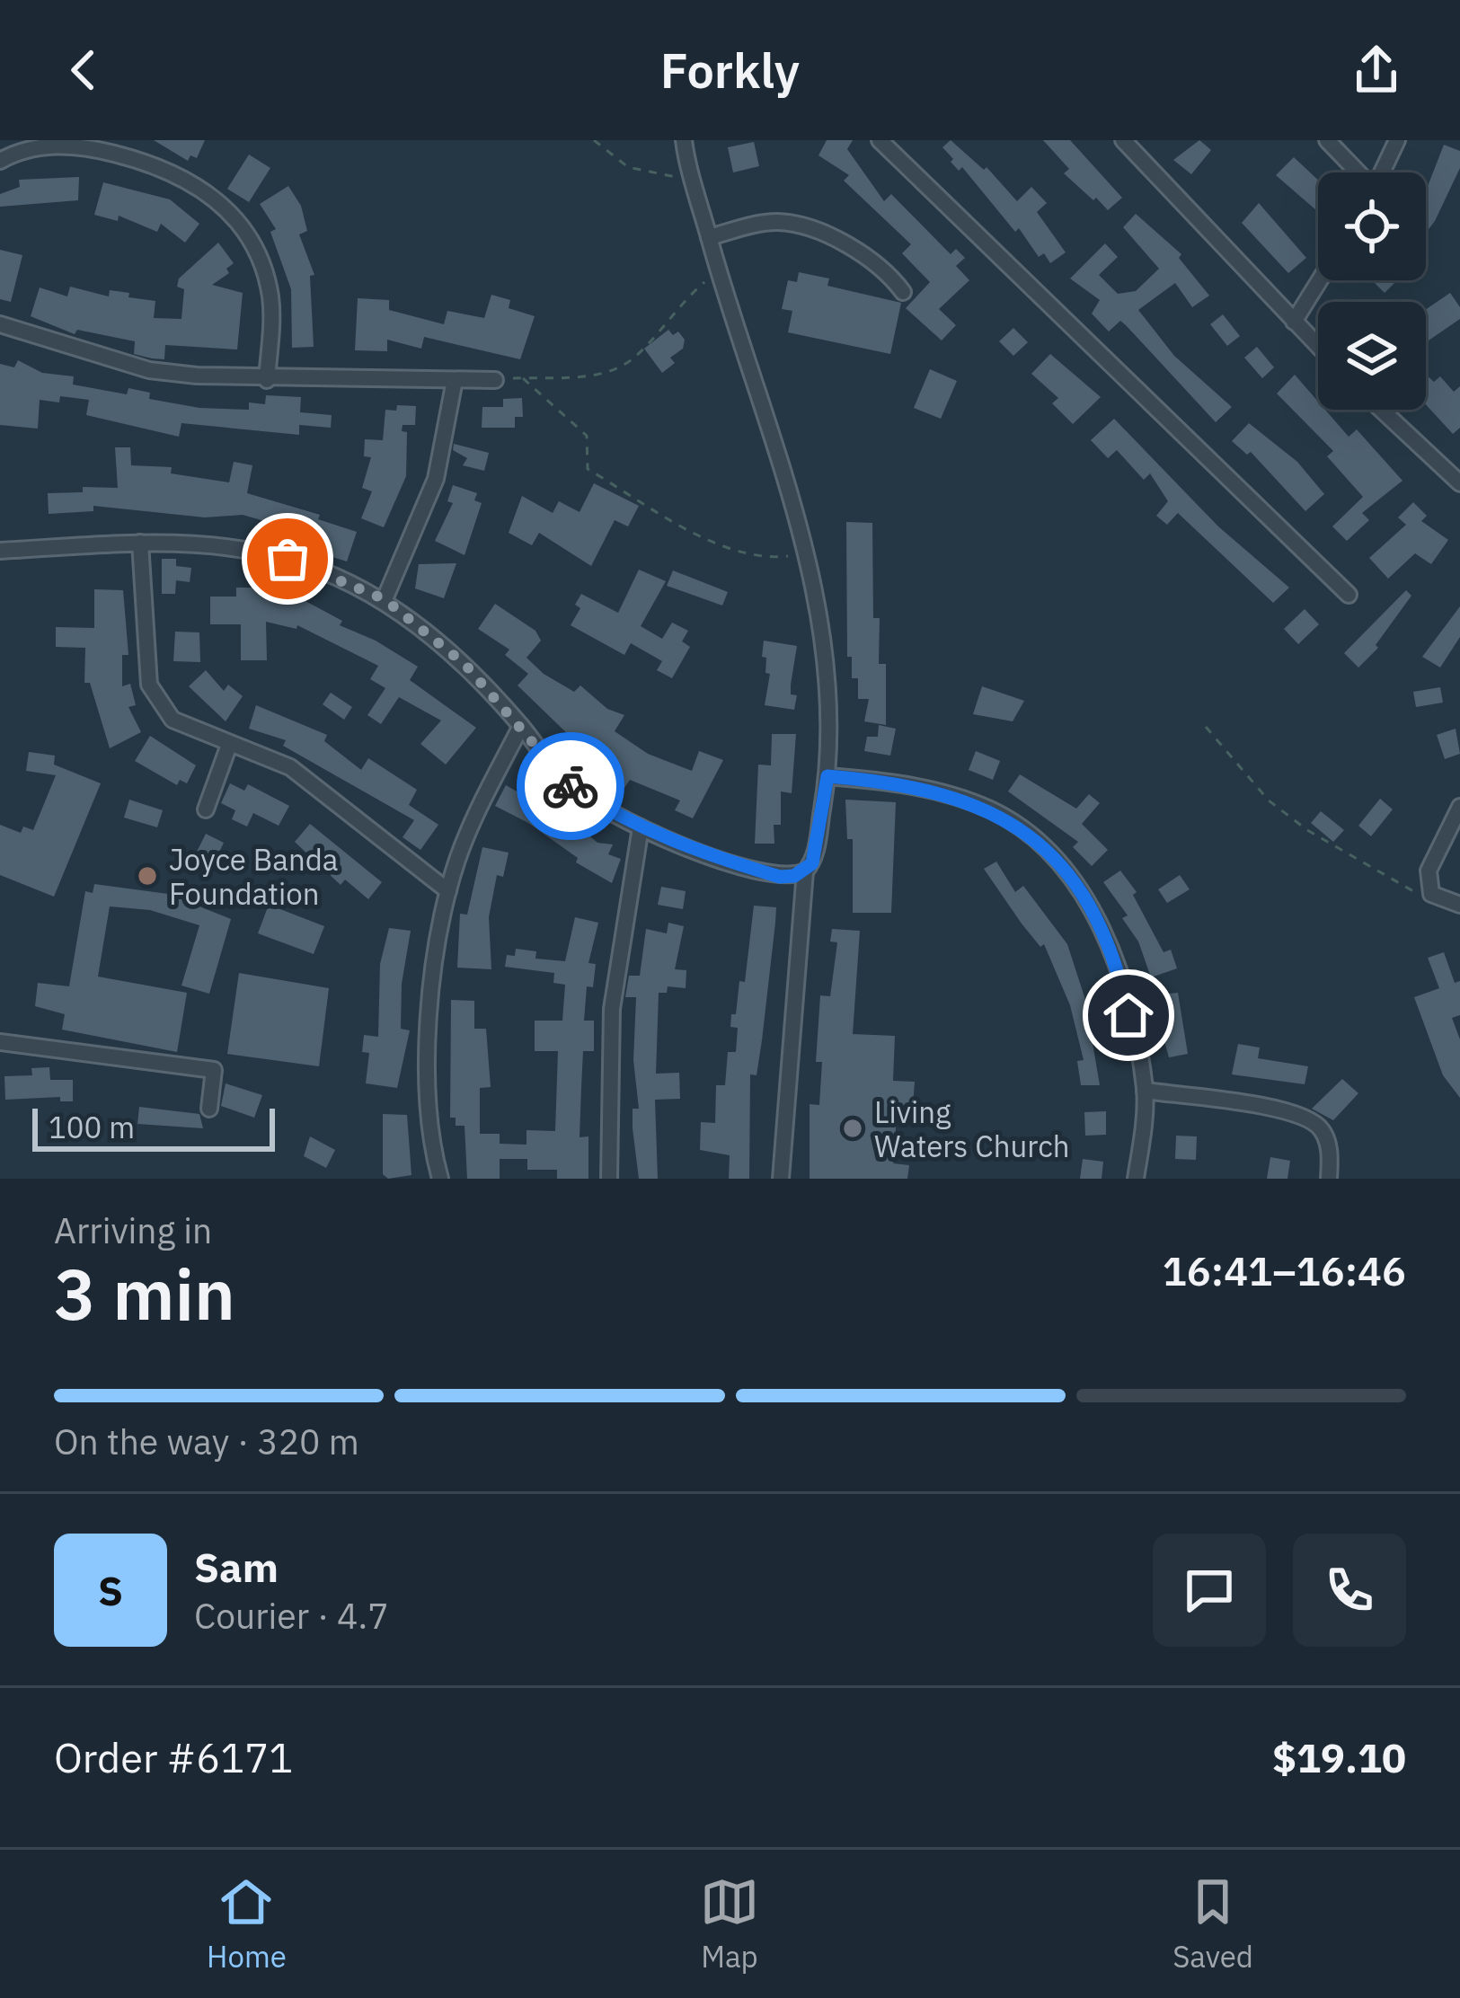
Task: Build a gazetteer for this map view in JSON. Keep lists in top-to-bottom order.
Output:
{
  "places": ["Joyce Banda Foundation", "Living Waters Church"],
  "scale_bar": "100 m",
  "page": {
    "header": "Forkly",
    "scale": "100 m",
    "heading": ["3 min", "Arriving in", "16:41–16:46"],
    "panel": [
      "Sam",
      "Courier · 4.7",
      "Order #6171",
      "$19.10"
    ],
    "bar": "On the way · 320 m",
    "round": "S",
    "tabs": ["Home", "Map", "Saved"]
  }
}
